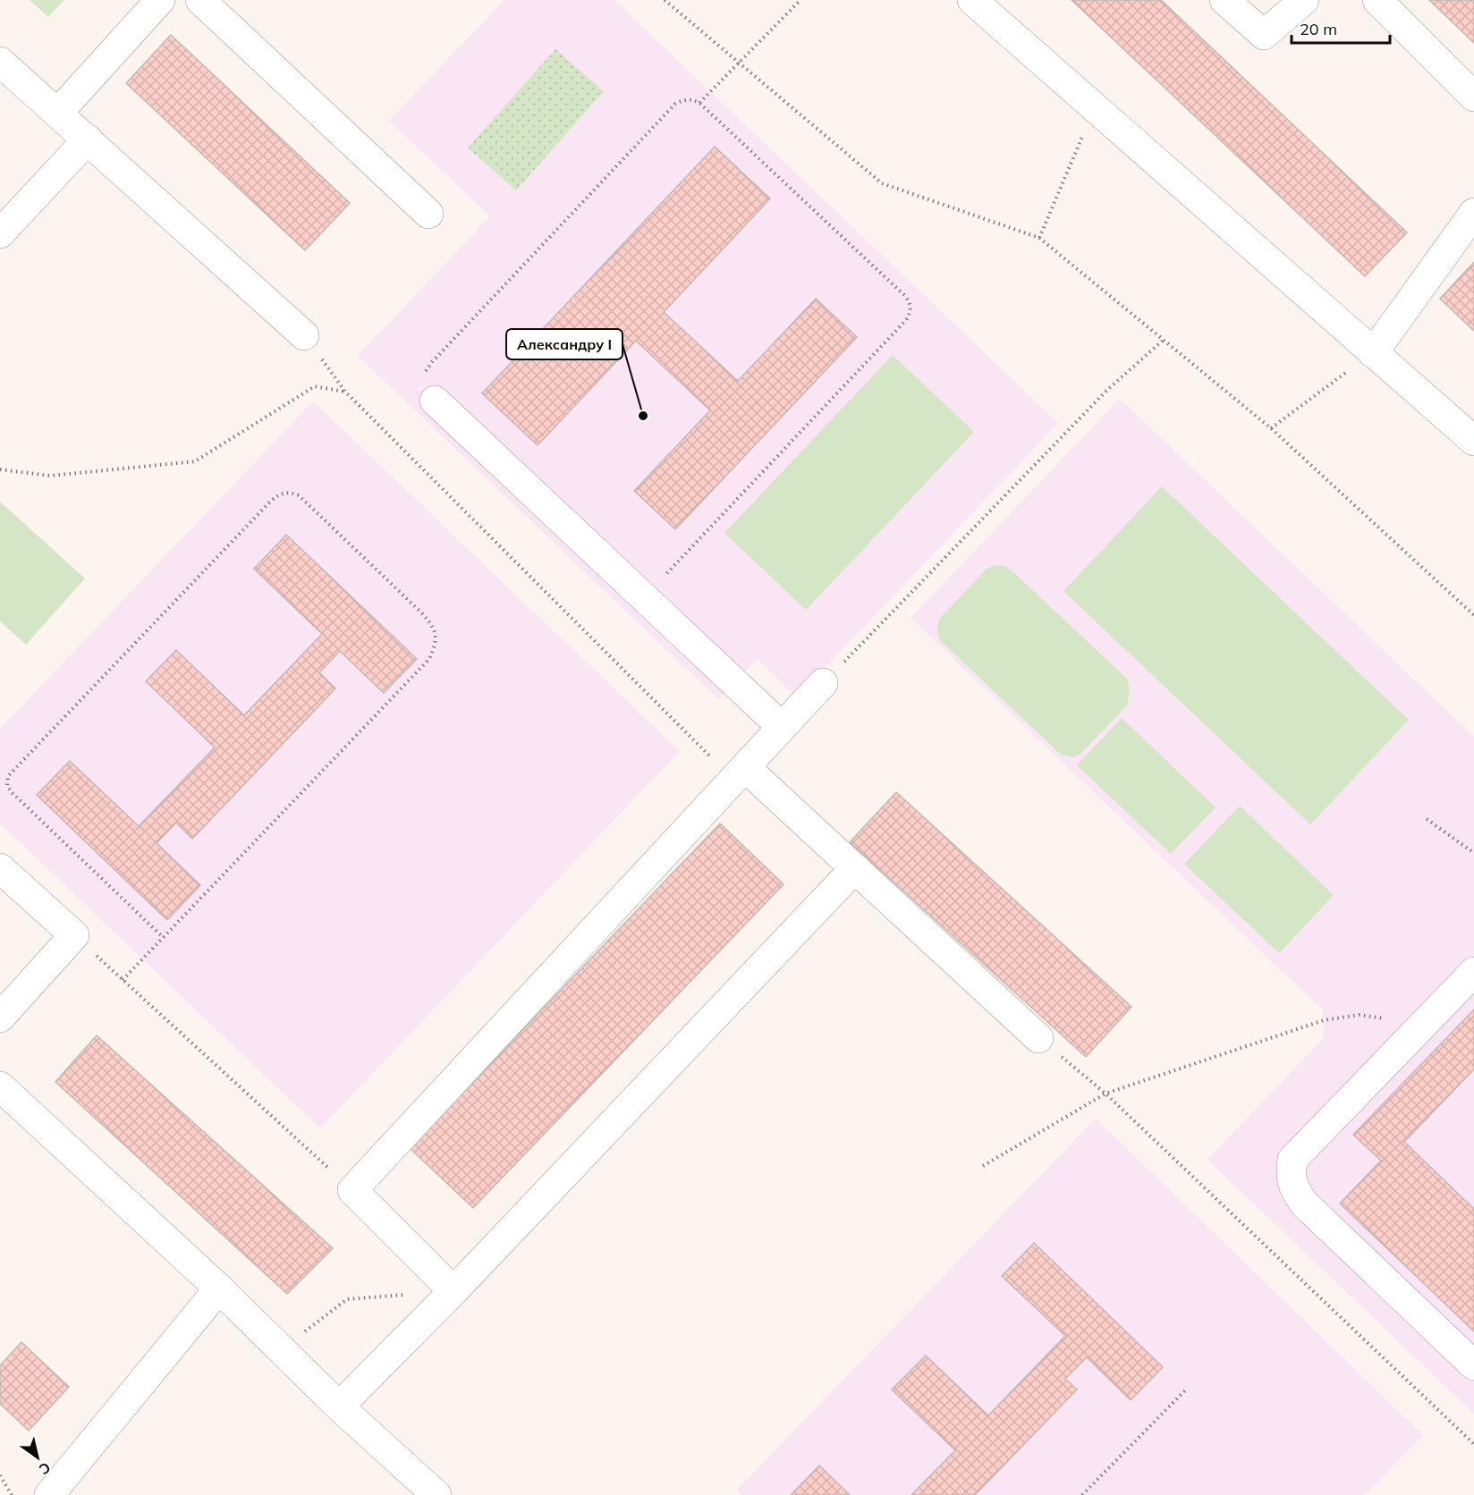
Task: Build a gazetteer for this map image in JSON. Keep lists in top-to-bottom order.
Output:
{
  "places": ["Александру I"],
  "scale_bar": "20 m",
  "north": "bottom right"
}
